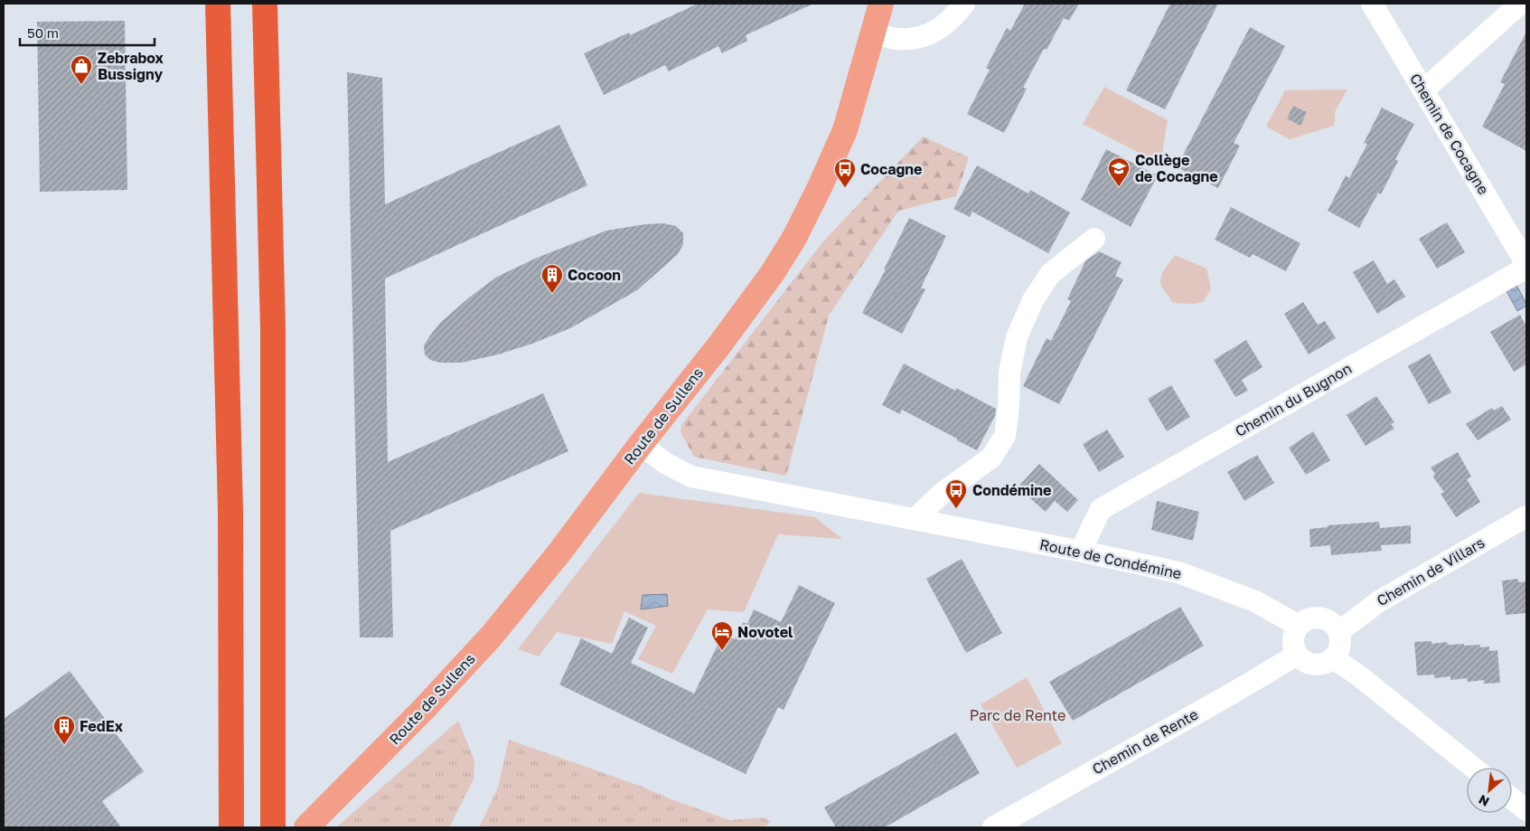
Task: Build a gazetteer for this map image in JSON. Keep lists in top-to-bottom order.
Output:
{
  "streets": {
    "main road": ["Route de Sullens"],
    "street": [
      "Chemin de Cocagne",
      "Chemin du Bugnon",
      "Route de Condémine",
      "Chemin de Villars",
      "Chemin de Rente"
    ]
  },
  "crossings": [
    ["Chemin du Bugnon", "Route de Condémine"],
    ["Route de Sullens", "Route de Condémine"],
    ["Route de Condémine", "Chemin de Villars"],
    ["Route de Condémine", "Chemin de Rente"],
    ["Chemin de Villars", "Chemin de Rente"]
  ],
  "parks": ["Parc de Rente"],
  "places": {
    "shop": ["Zebrabox Bussigny"],
    "school or university": ["Collège de Cocagne"],
    "bus stop": ["Cocagne", "Condémine"],
    "building": ["Cocoon", "FedEx"],
    "hotel": ["Novotel"]
  },
  "scale_bar": "50 m",
  "north": "bottom left"
}
